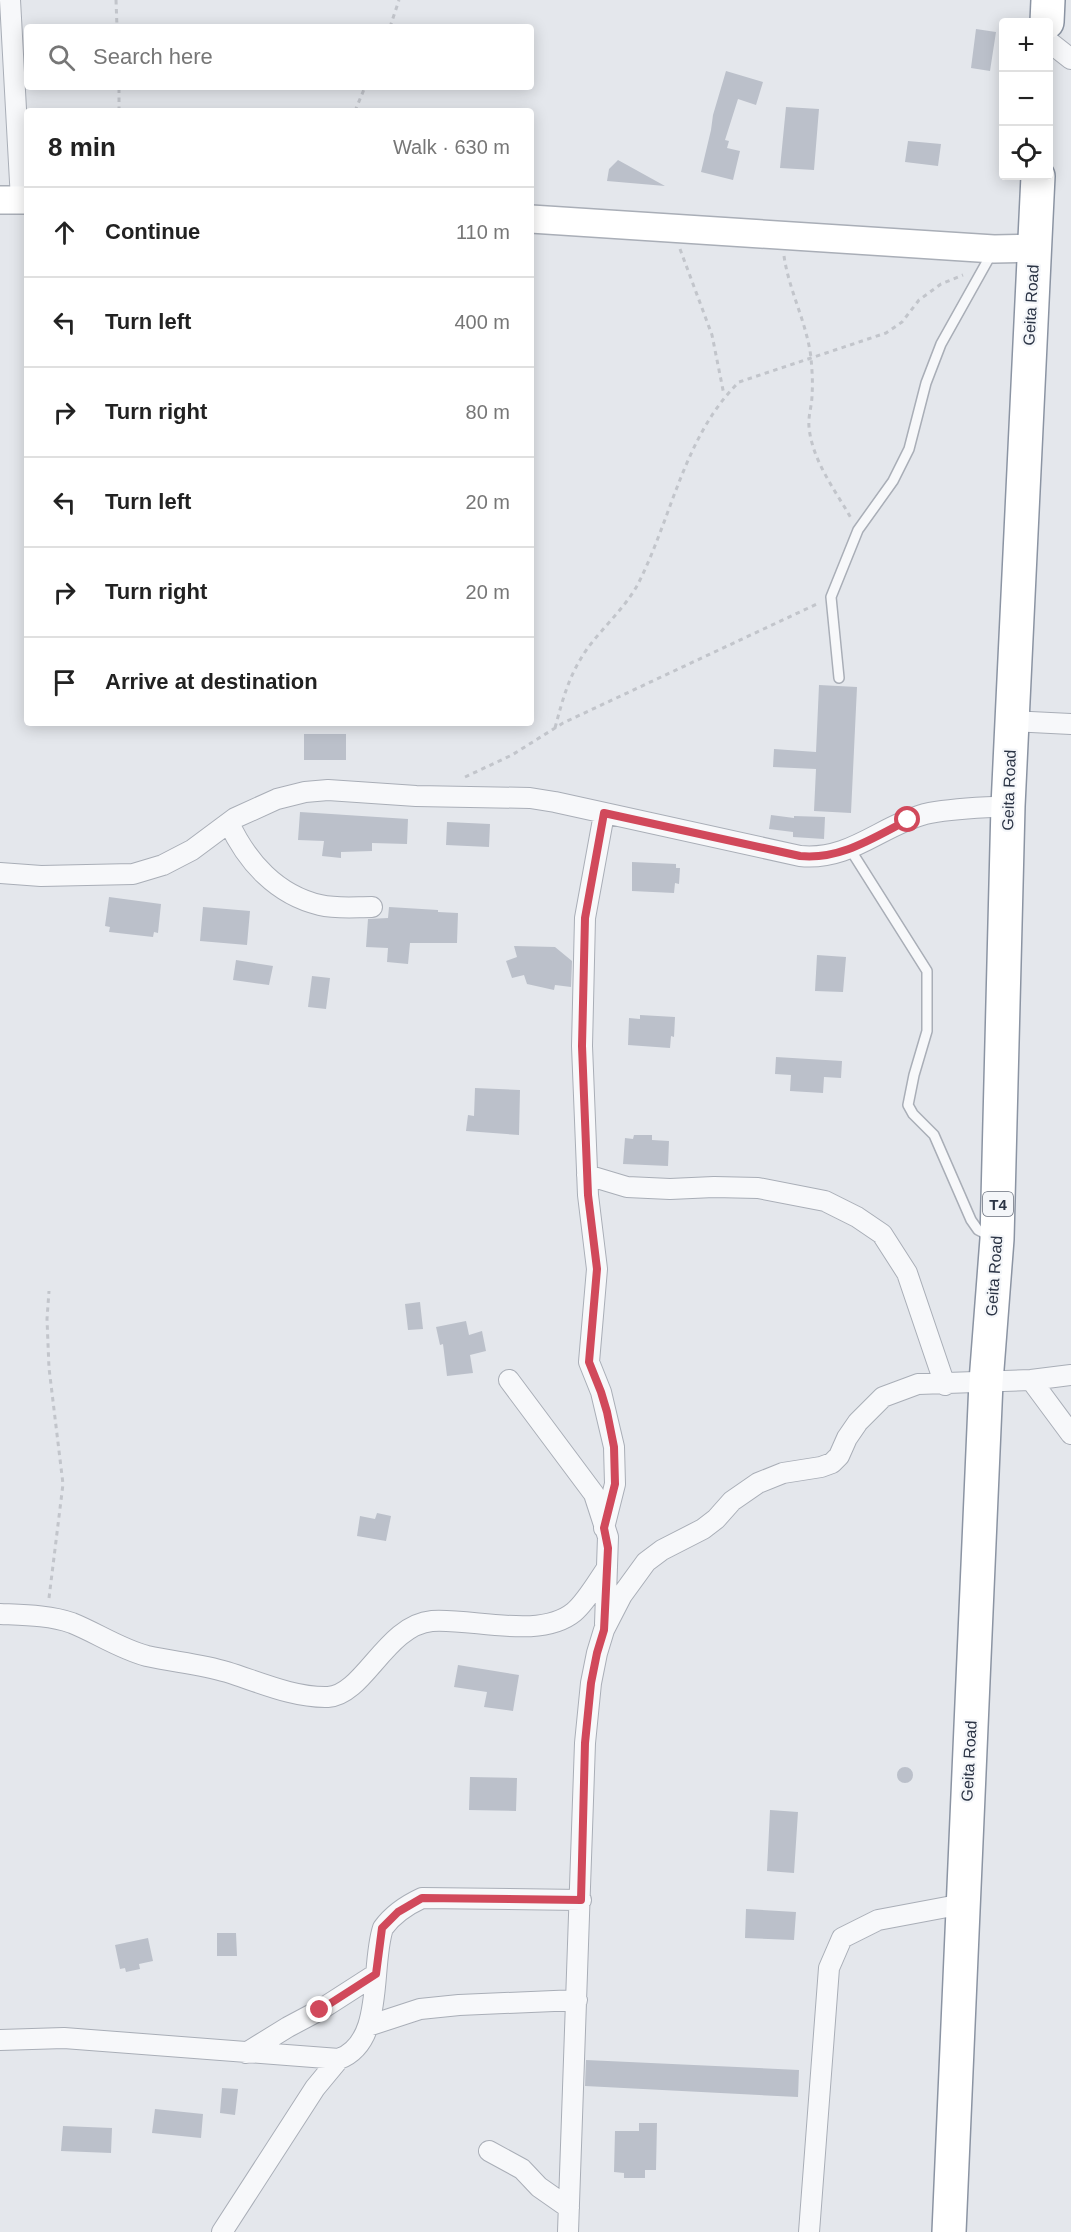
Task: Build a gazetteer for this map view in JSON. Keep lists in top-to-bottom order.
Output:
{
  "streets": {
    "highway": ["Geita Road", "T4"]
  },
  "page": {
    "map_buttons": ["+", "−"],
    "search": "Search here",
    "heading": ["8 min", "Walk · 630 m"],
    "list": [
      ["Continue", "110 m"],
      ["Turn left", "400 m"],
      ["Turn right", "80 m"],
      ["Turn left", "20 m"],
      ["Turn right", "20 m"],
      "Arrive at destination"
    ]
  }
}
